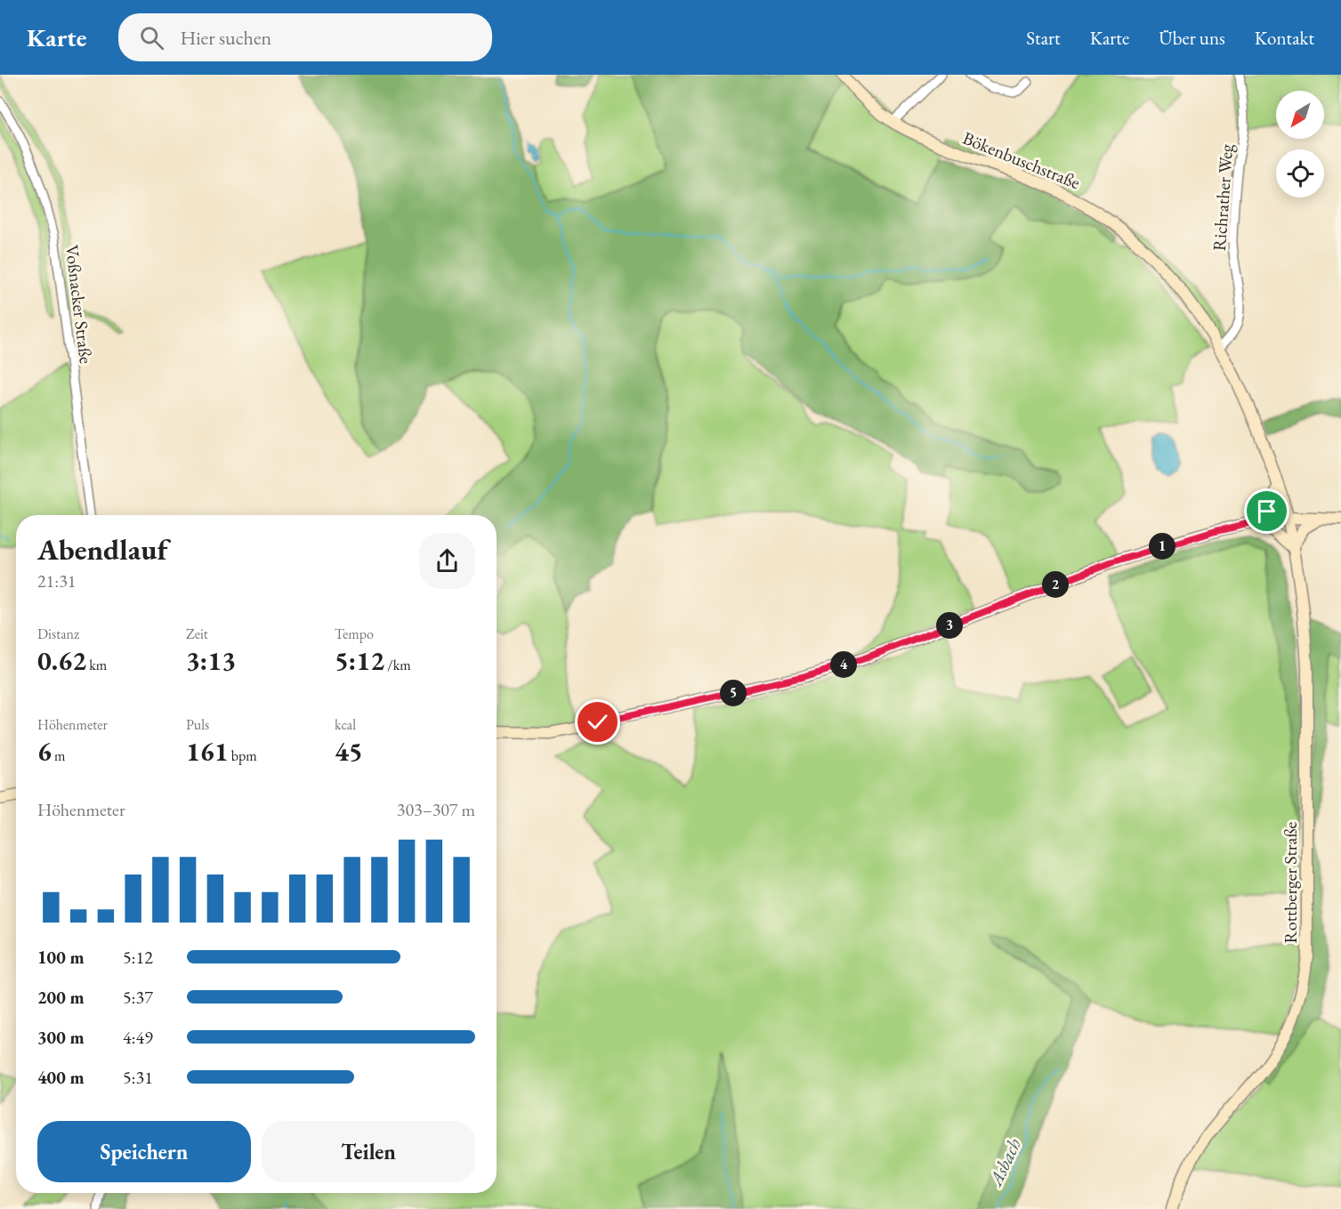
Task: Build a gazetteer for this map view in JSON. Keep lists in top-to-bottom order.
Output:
{
  "streets": {
    "main road": ["Bökenbuschstraße", "Rottberger Straße"],
    "street": ["Richrather Weg", "Voßnacker Straße"]
  },
  "crossings": [
    ["Bökenbuschstraße", "Richrather Weg"],
    ["Bökenbuschstraße", "Rottberger Straße"]
  ],
  "water": ["Asbach"],
  "north": "bottom left",
  "page": {
    "header": "Karte",
    "search": "Hier suchen",
    "nav": [
      "Start",
      "Karte",
      "Über uns",
      "Kontakt"
    ],
    "heading": ["Abendlauf", "21:31"],
    "pins": [
      "1",
      "2",
      "3",
      "4",
      "5"
    ],
    "stats": [
      ["Distanz", "0.62 km"],
      ["Zeit", "3:13"],
      ["Tempo", "5:12 /km"],
      ["Höhenmeter", "6 m"],
      ["Puls", "161 bpm"],
      ["kcal", "45"]
    ],
    "chart": ["Höhenmeter", "303–307 m"],
    "list": [
      {
        "name": "100 m",
        "note": "5:12"
      },
      {
        "name": "200 m",
        "note": "5:37"
      },
      {
        "name": "300 m",
        "note": "4:49"
      },
      {
        "name": "400 m",
        "note": "5:31"
      }
    ],
    "buttons": ["Speichern", "Teilen"]
  }
}
